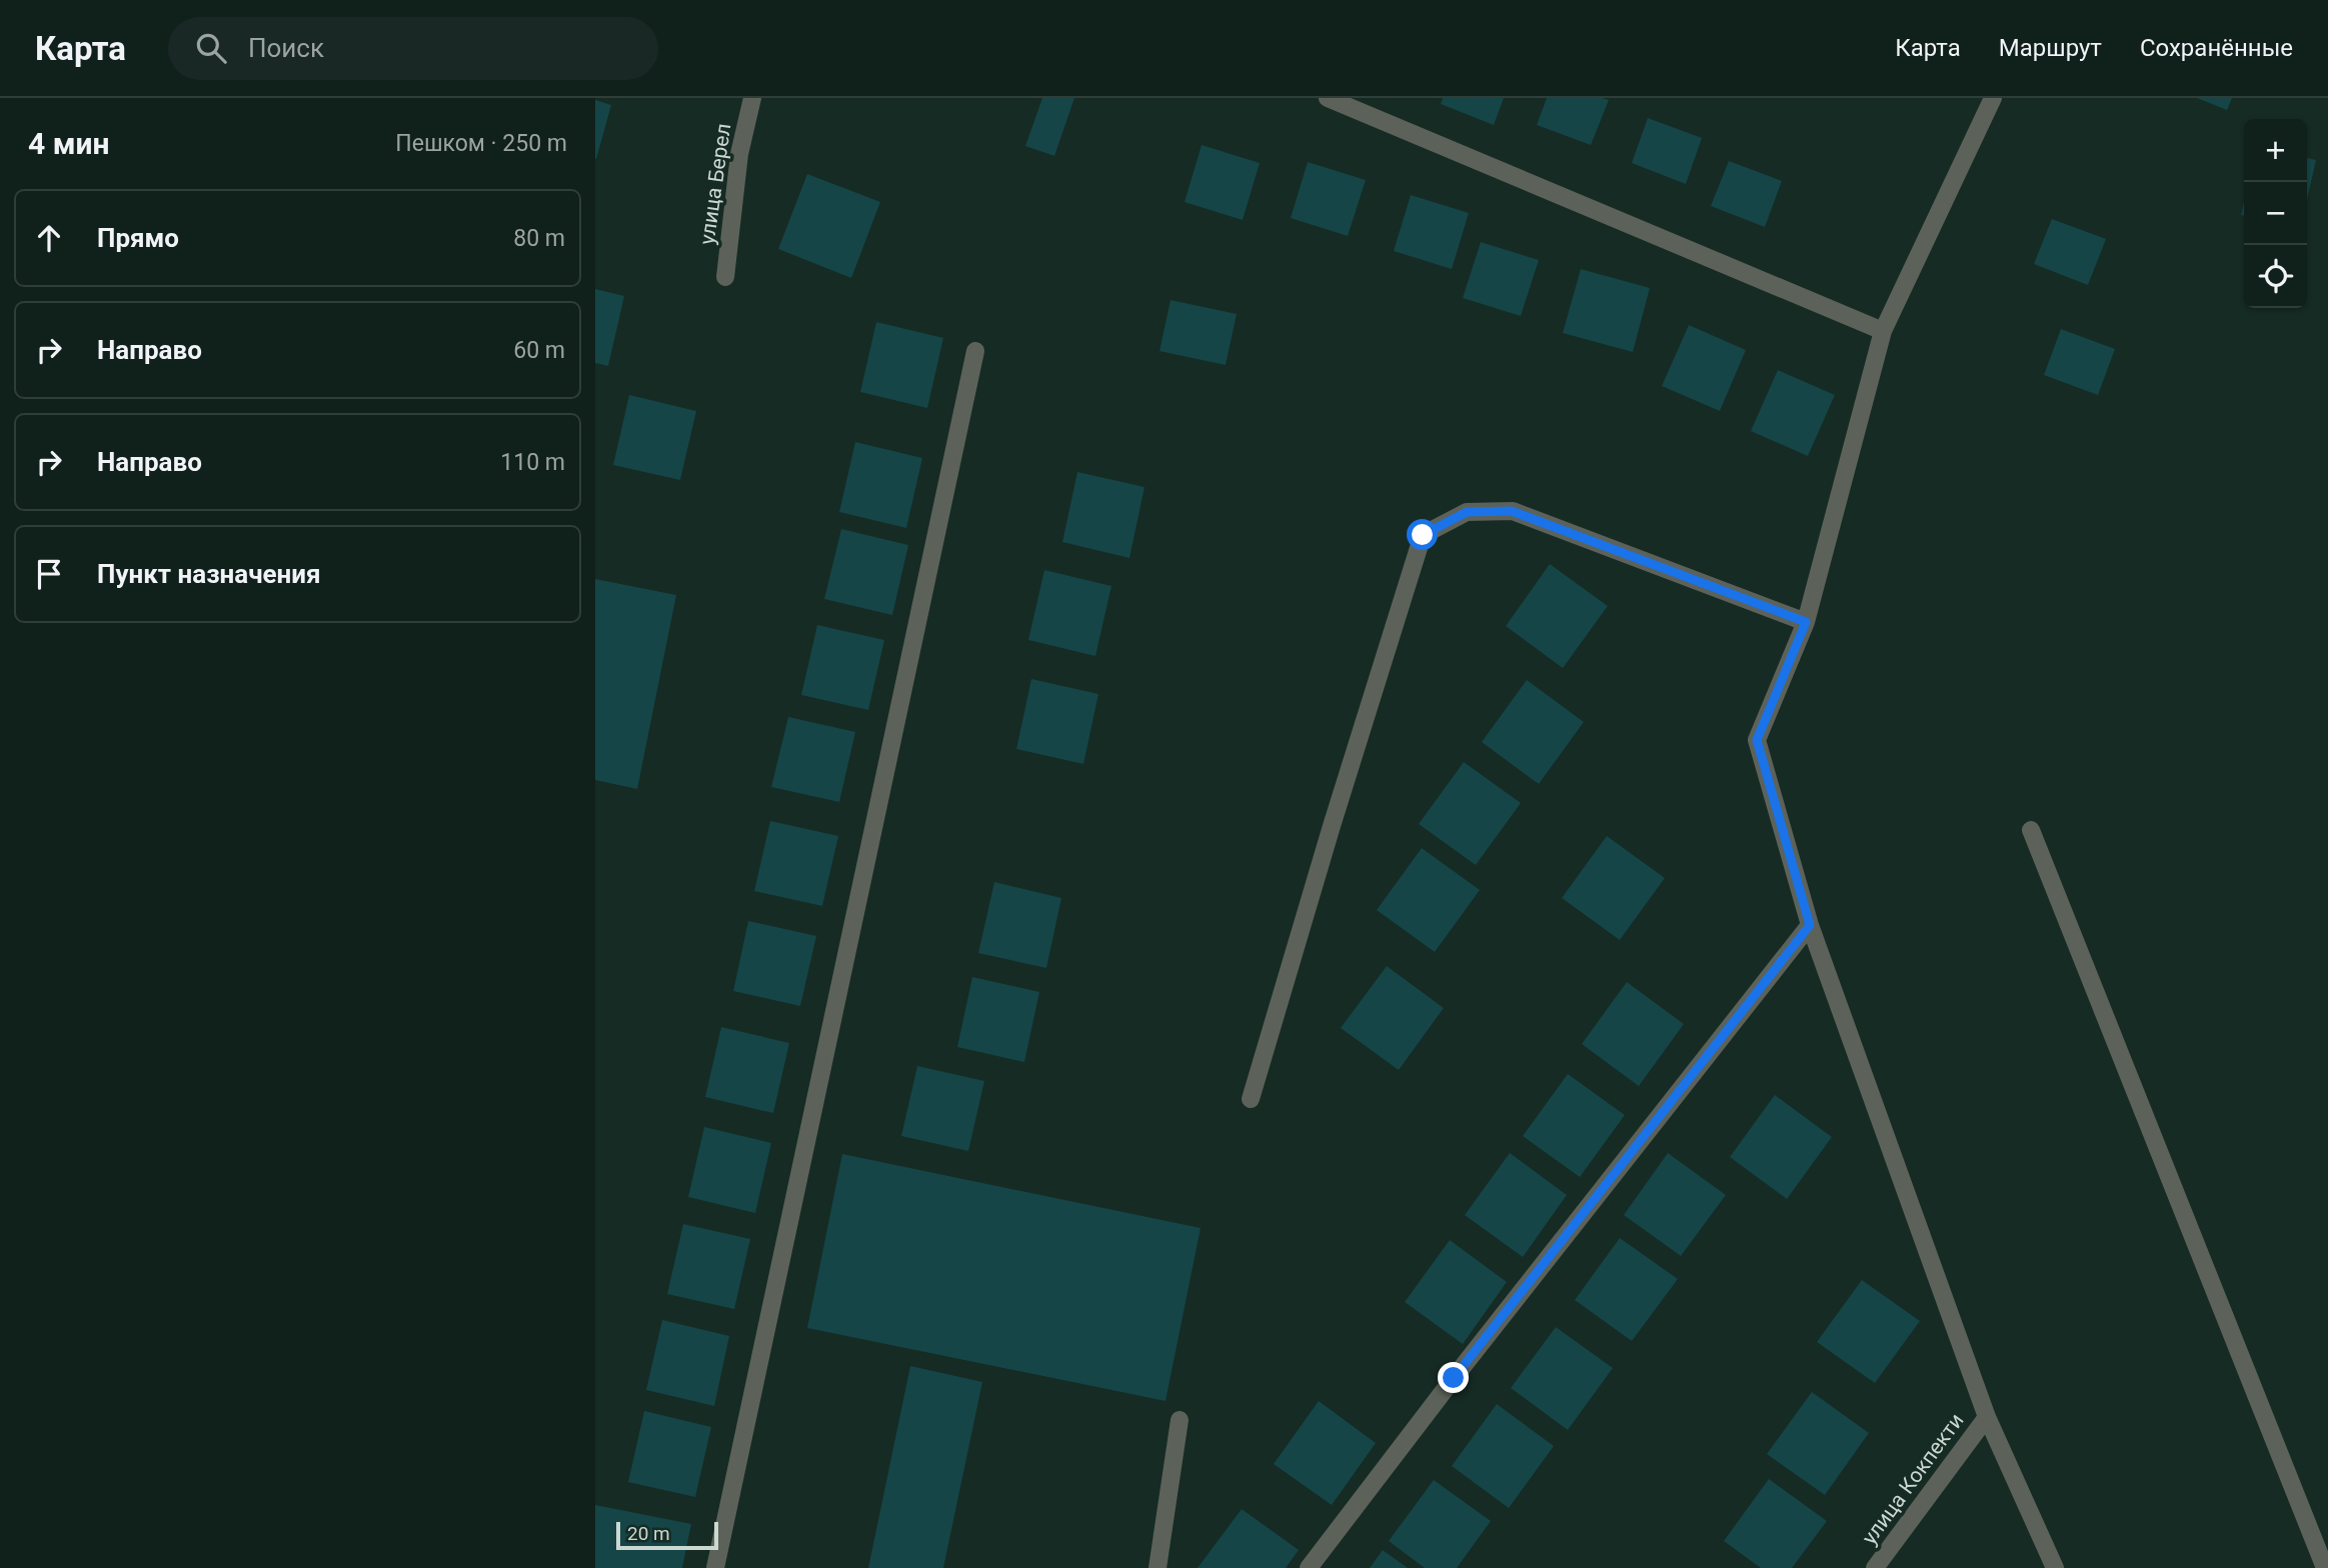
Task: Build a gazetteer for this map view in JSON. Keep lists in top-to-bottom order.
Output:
{
  "streets": {
    "street": ["улица Берел", "улица Кокпекти"]
  },
  "scale_bar": "20 m",
  "page": {
    "header": "Карта",
    "search": "Поиск",
    "nav": ["Карта", "Маршрут", "Сохранённые"],
    "heading": ["4 мин", "Пешком · 250 m"],
    "map_buttons": ["+", "−"],
    "list": [
      ["Прямо", "80 m"],
      ["Направо", "60 m"],
      ["Направо", "110 m"],
      "Пункт назначения"
    ],
    "scale": "20 m"
  }
}
